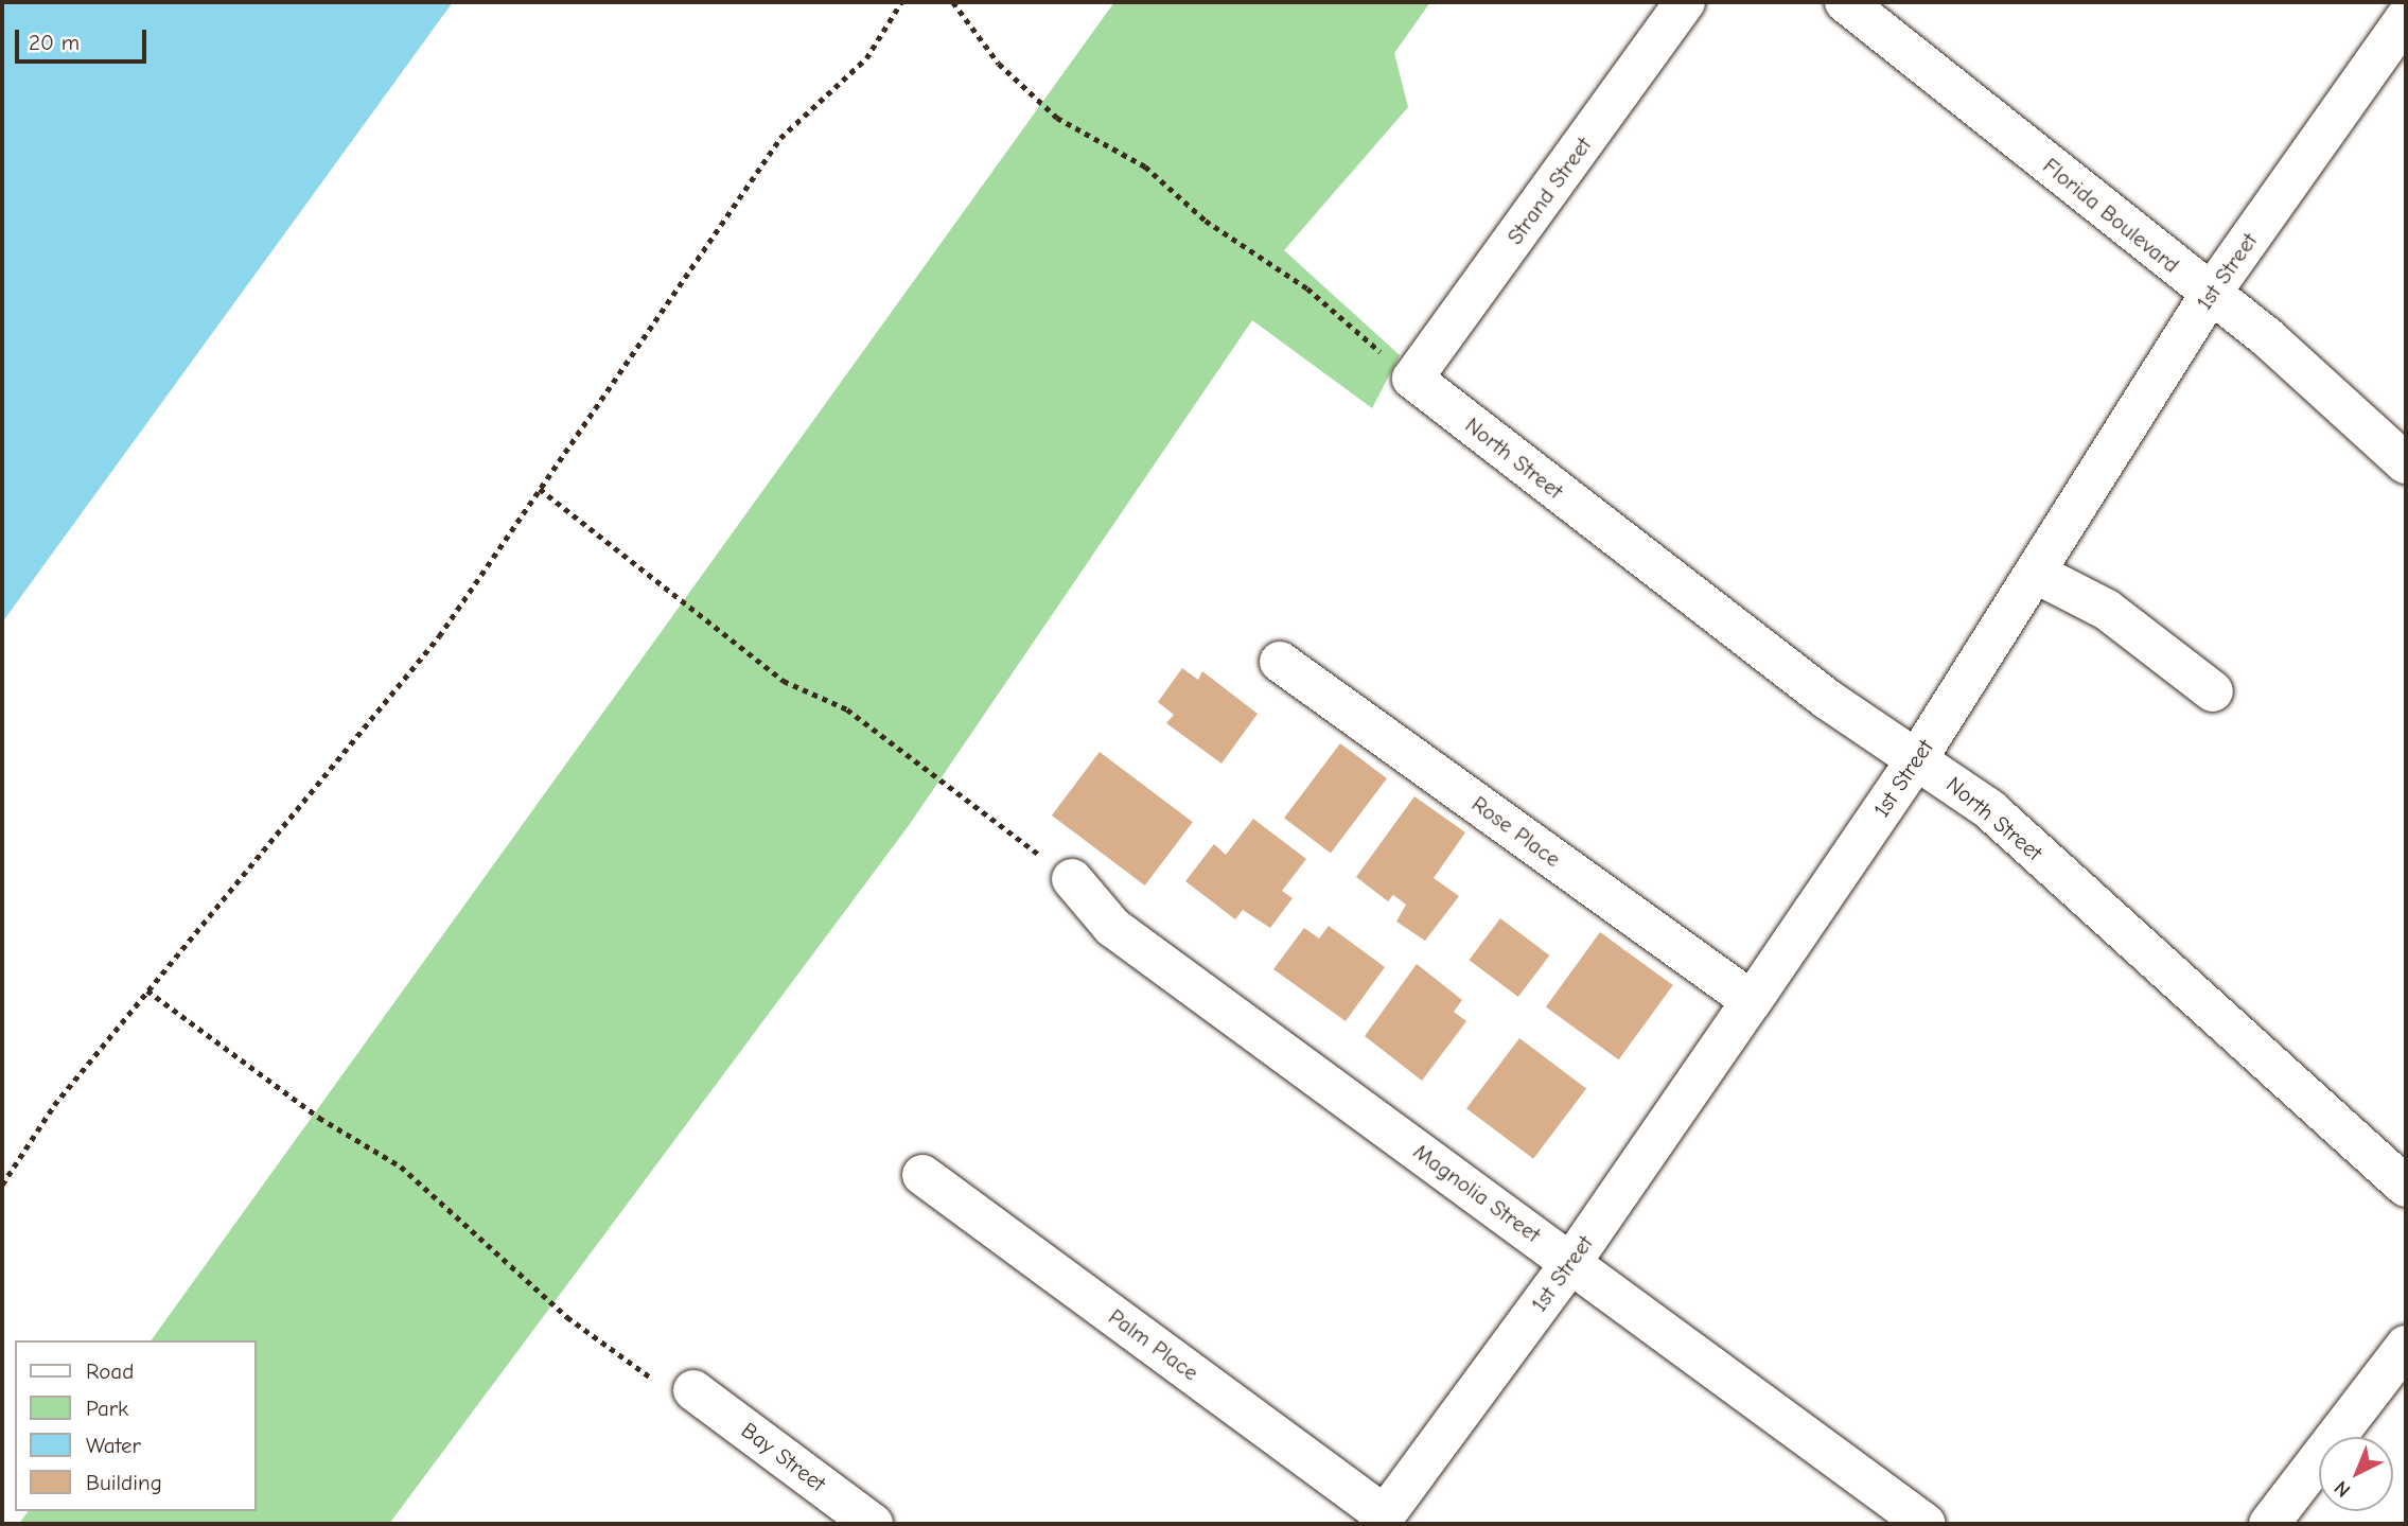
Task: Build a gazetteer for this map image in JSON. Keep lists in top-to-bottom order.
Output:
{
  "streets": {
    "street": [
      "Strand Street",
      "Florida Boulevard",
      "1st Street",
      "North Street",
      "Rose Place",
      "Magnolia Street",
      "Palm Place",
      "Bay Street"
    ]
  },
  "crossings": [
    ["Strand Street", "North Street"],
    ["Florida Boulevard", "1st Street"],
    ["1st Street", "North Street"],
    ["1st Street", "Rose Place"],
    ["1st Street", "Magnolia Street"],
    ["1st Street", "Palm Place"]
  ],
  "legend": [
    "Road",
    "Park",
    "Water",
    "Building"
  ],
  "scale_bar": "20 m",
  "north": "bottom left"
}
